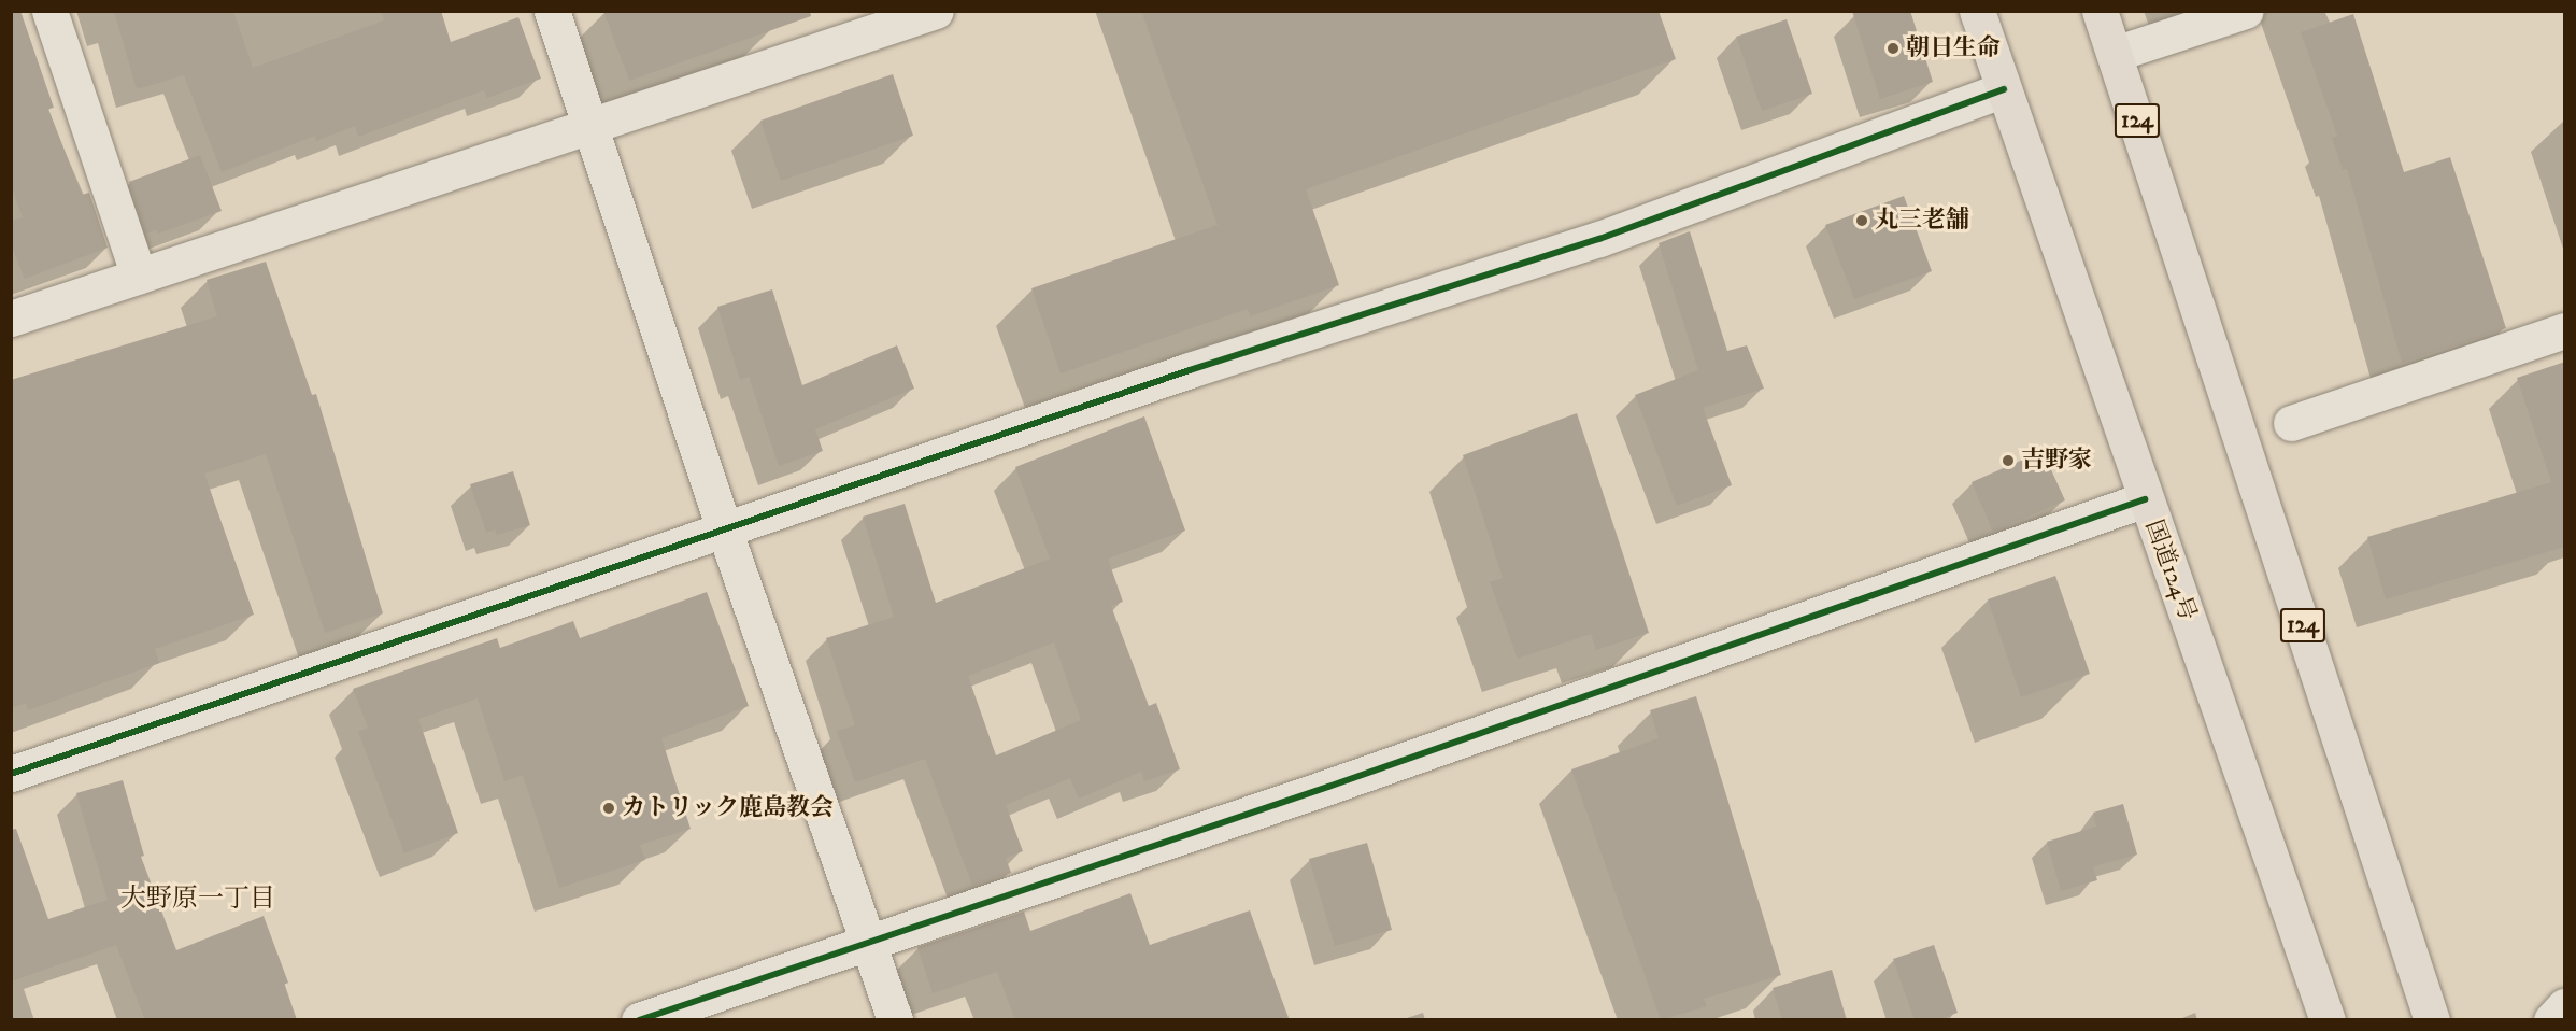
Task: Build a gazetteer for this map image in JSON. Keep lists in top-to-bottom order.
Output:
{
  "streets": {
    "highway": ["124", "国道124号"]
  },
  "districts": ["大野原一丁目"],
  "places": [
    "朝日生命",
    "丸三老舗",
    "吉野家",
    "カトリック鹿島教会"
  ]
}
